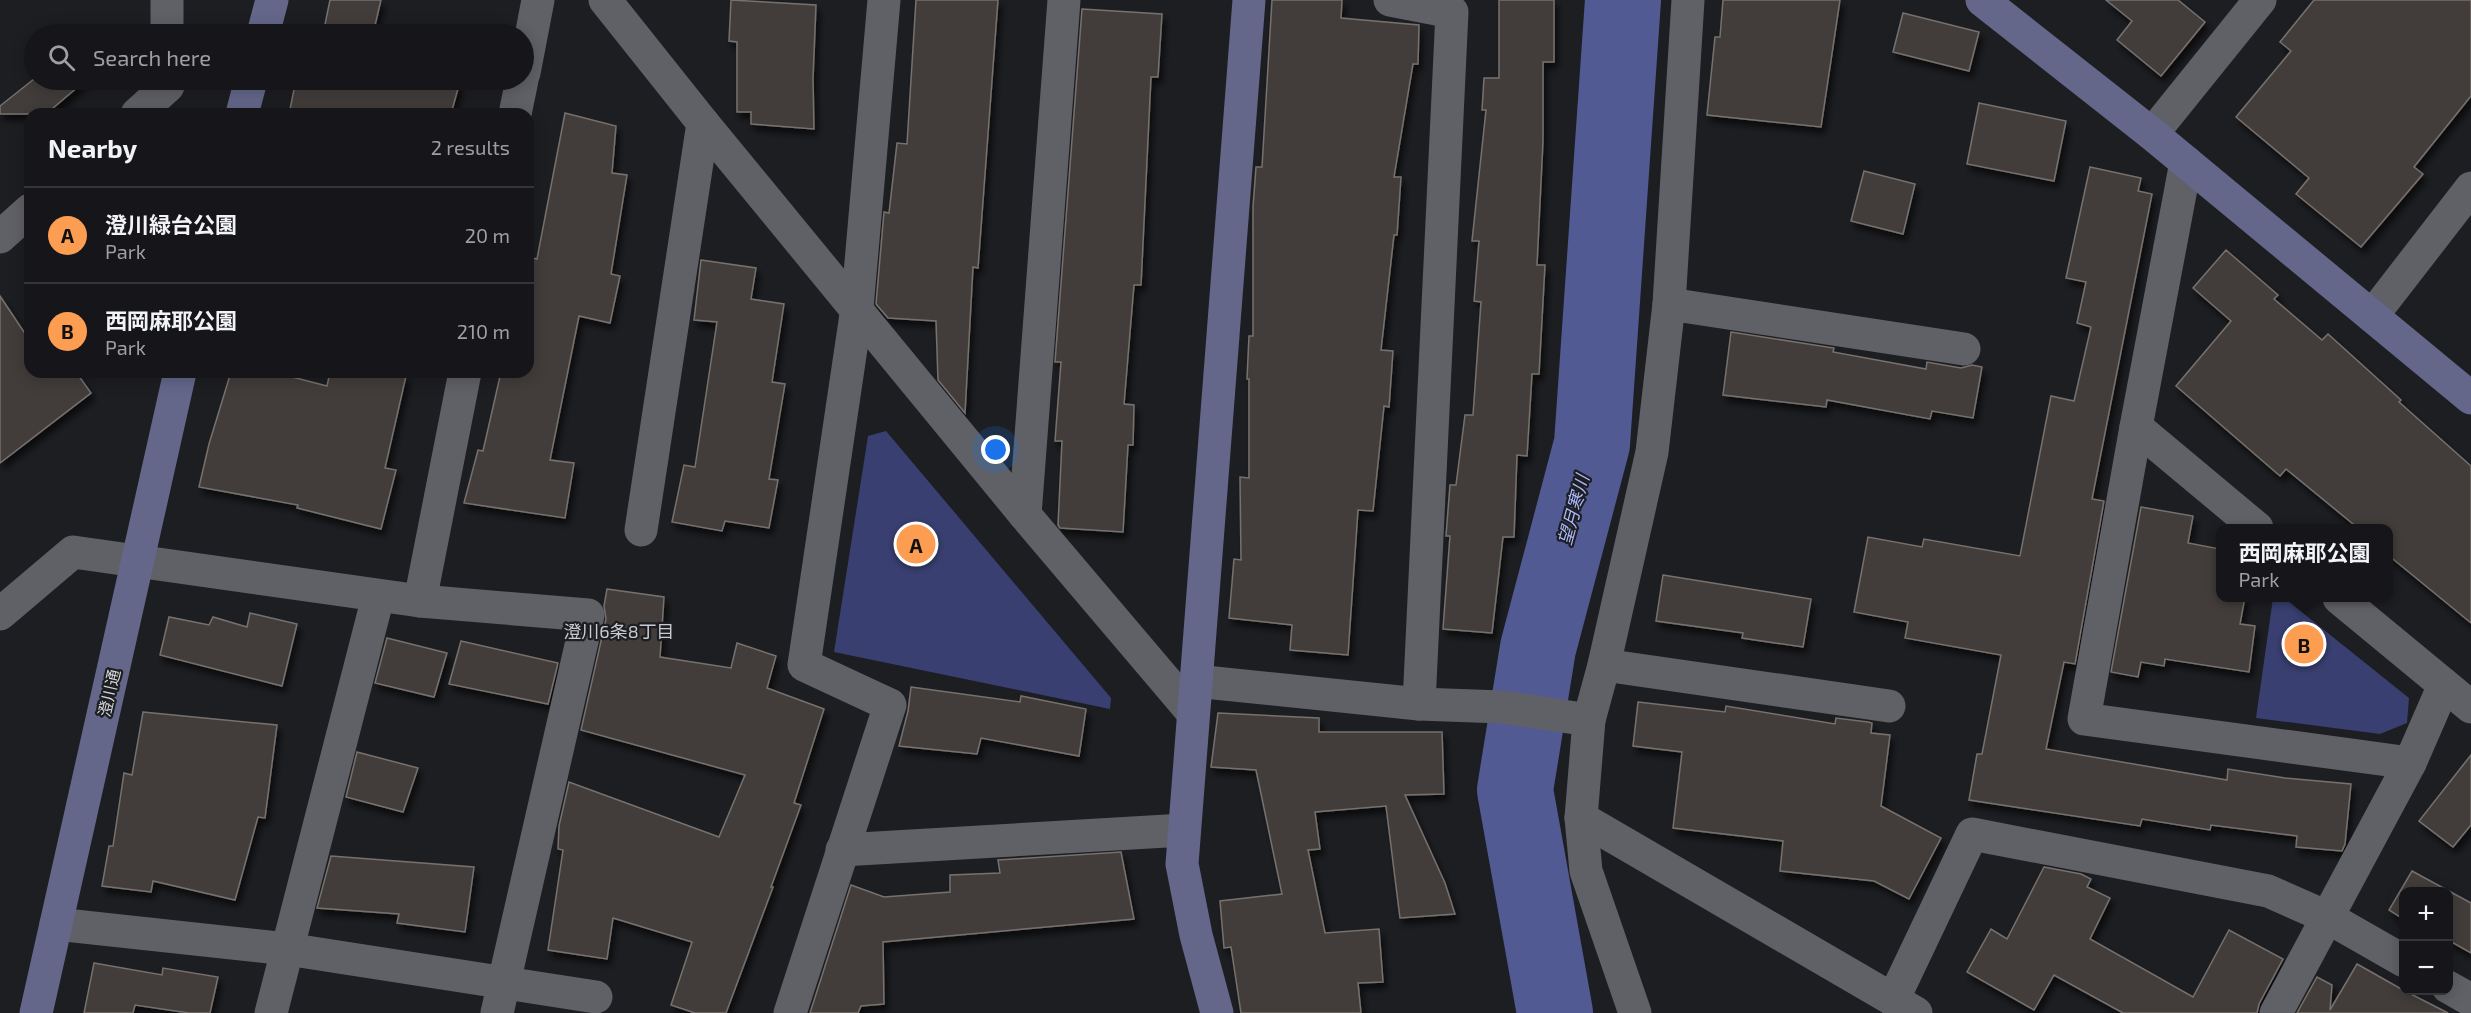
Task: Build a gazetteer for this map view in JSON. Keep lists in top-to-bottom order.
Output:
{
  "streets": {
    "street": ["澄川通"]
  },
  "districts": ["澄川6条8丁目"],
  "water": ["望月寒川"],
  "page": {
    "search": "Search here",
    "heading": ["Nearby", "2 results"],
    "list": [
      {
        "mark": "A",
        "name": "澄川緑台公園",
        "note": "Park",
        "value": "20 m"
      },
      {
        "mark": "B",
        "name": "西岡麻耶公園",
        "note": "Park",
        "value": "210 m"
      }
    ],
    "pins": ["A", "B"],
    "popup": ["西岡麻耶公園", "Park"],
    "map_buttons": ["+", "−"]
  }
}
